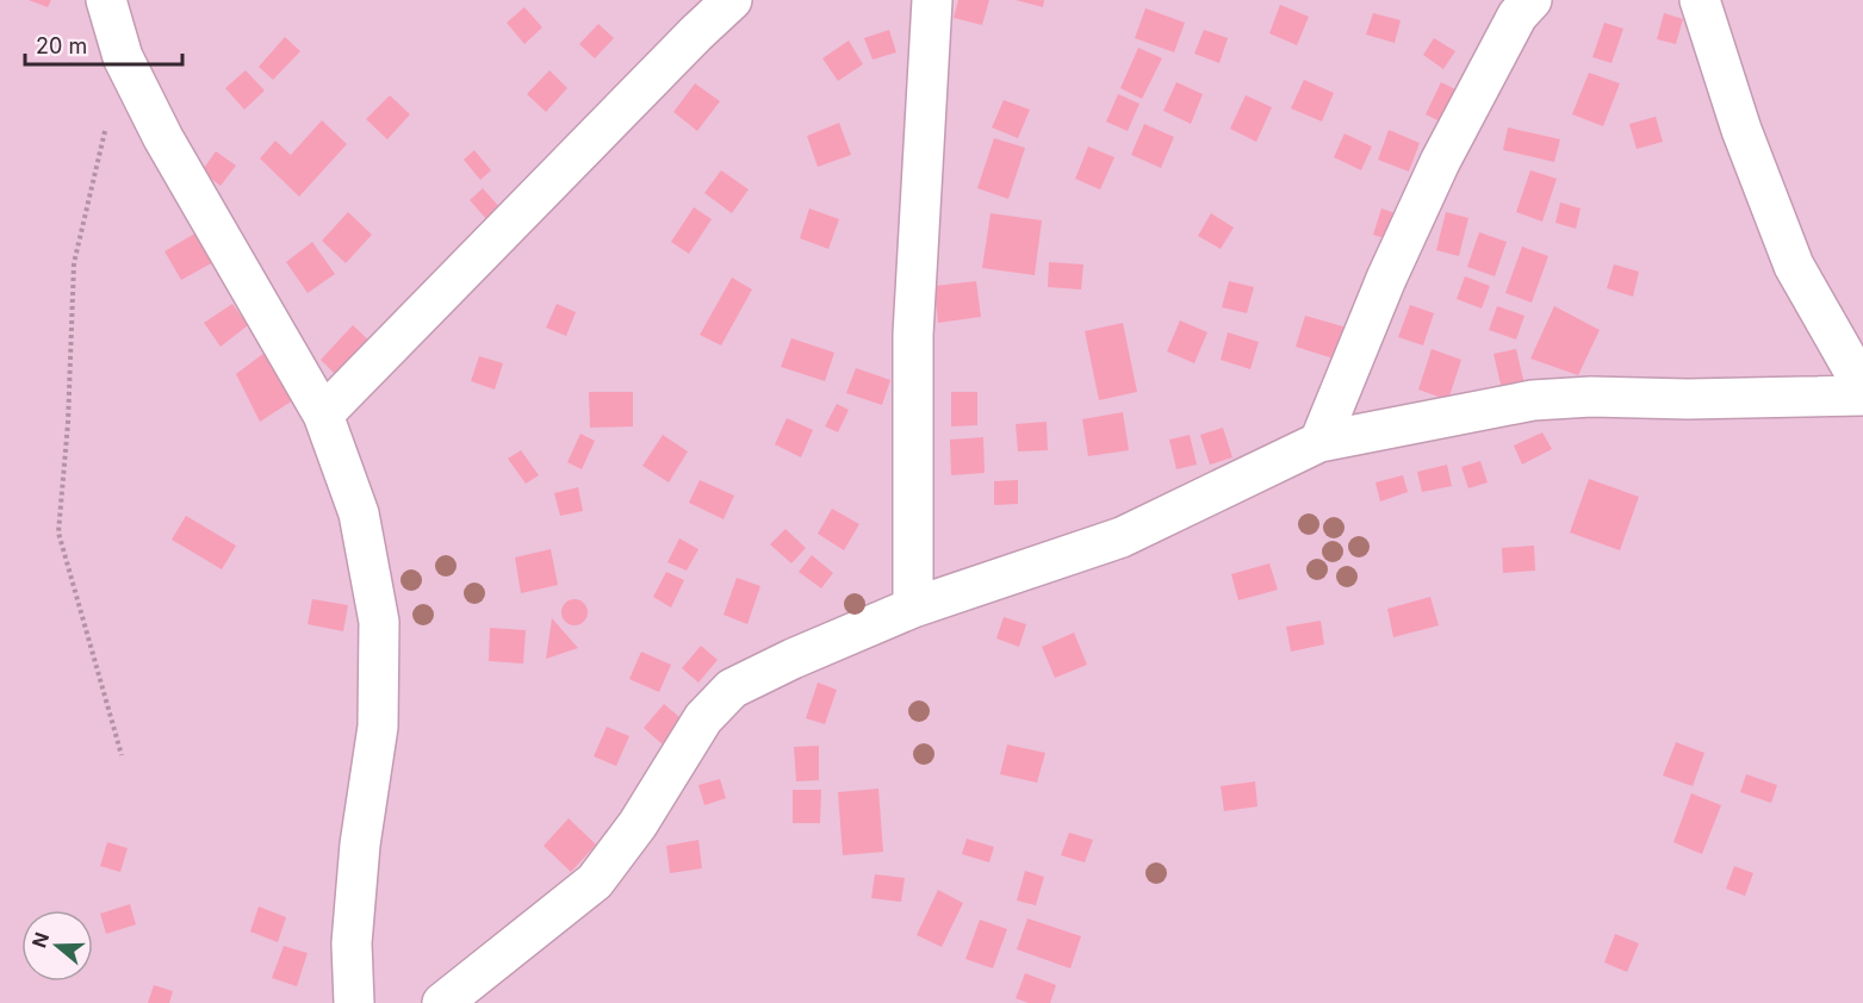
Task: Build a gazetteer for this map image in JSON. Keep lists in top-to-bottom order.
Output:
{
  "scale_bar": "20 m",
  "north": "left"
}
